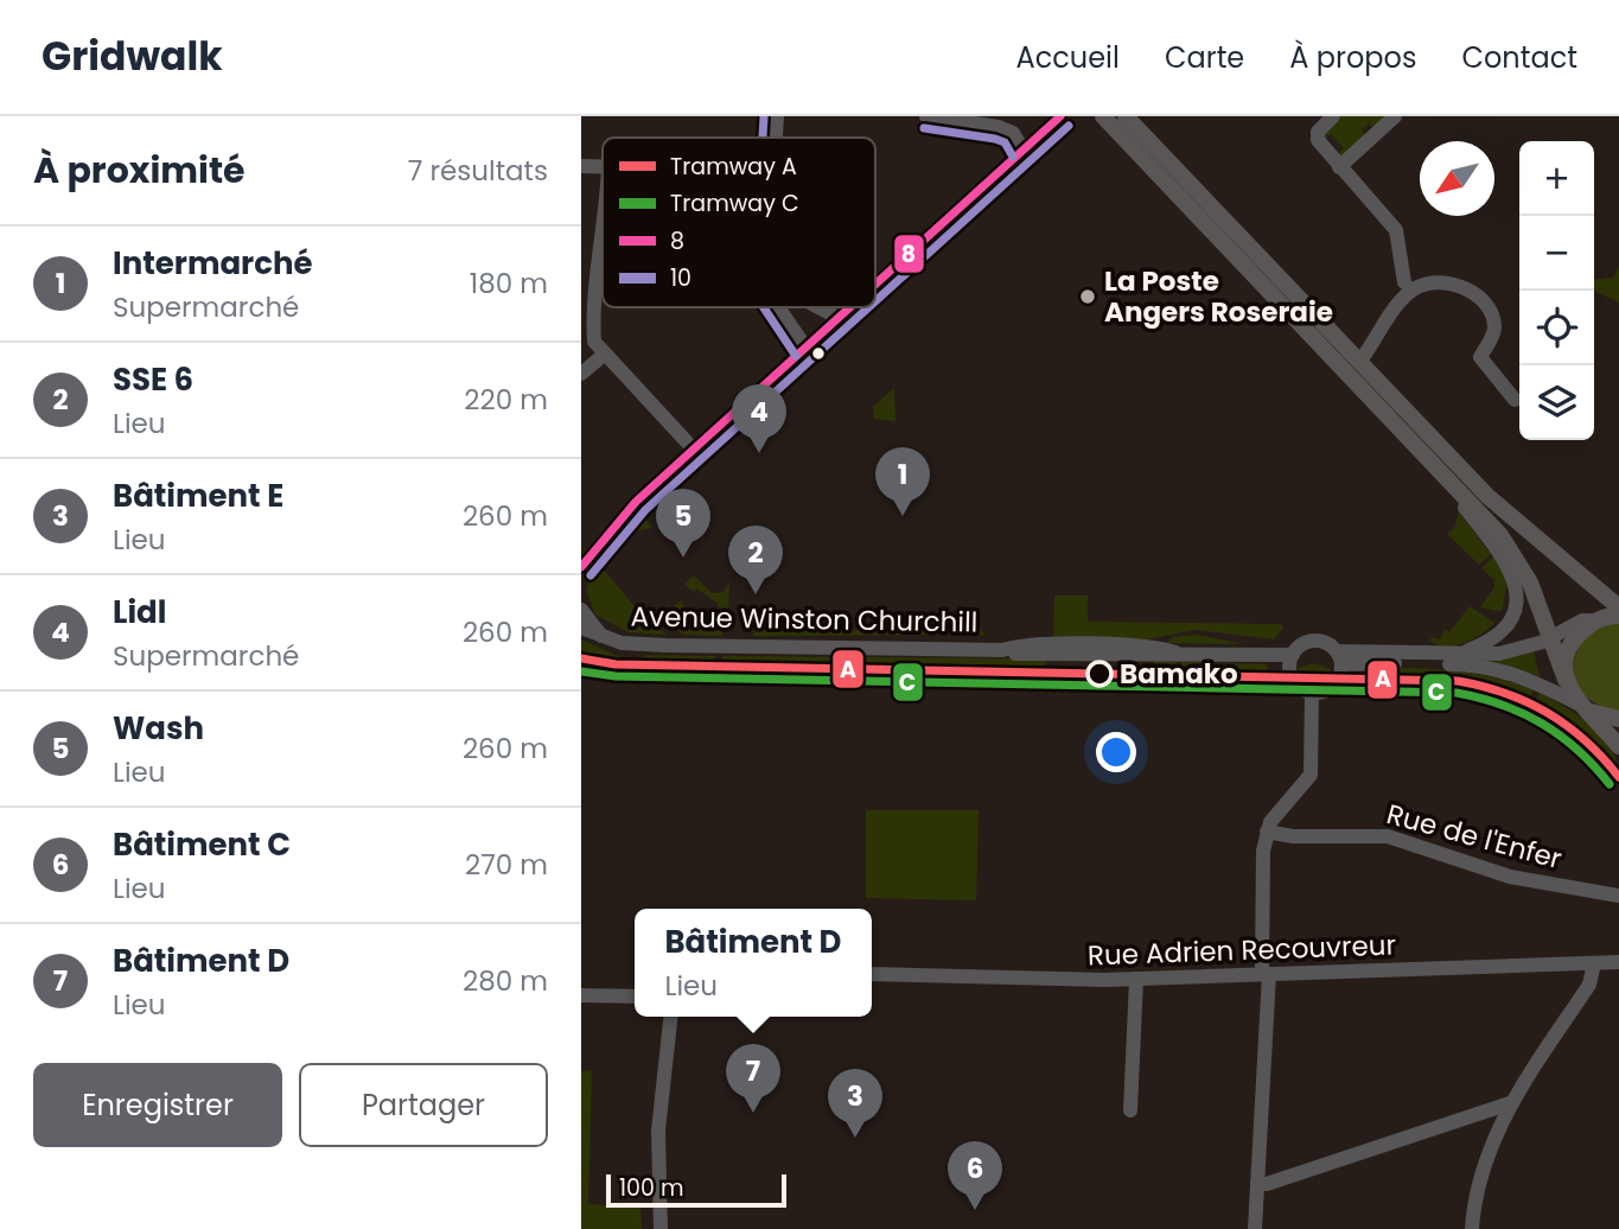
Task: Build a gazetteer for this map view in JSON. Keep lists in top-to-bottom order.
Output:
{
  "streets": {
    "main road": ["Avenue Winston Churchill"],
    "street": ["Rue de l'Enfer", "Rue Adrien Recouvreur"]
  },
  "places": ["La Poste Angers Roseraie", "Bamako"],
  "lines": [
    "transit line 8",
    "transit line 10",
    "tram line A",
    "tram line C"
  ],
  "legend": [
    "Tramway A",
    "Tramway C",
    "8",
    "10"
  ],
  "scale_bar": "100 m",
  "north": "bottom left",
  "page": {
    "header": "Gridwalk",
    "nav": [
      "Accueil",
      "Carte",
      "À propos",
      "Contact"
    ],
    "heading": ["À proximité", "7 résultats"],
    "map_buttons": ["+", "−"],
    "list": [
      {
        "mark": "1",
        "name": "Intermarché",
        "note": "Supermarché",
        "value": "180 m"
      },
      {
        "mark": "2",
        "name": "SSE 6",
        "note": "Lieu",
        "value": "220 m"
      },
      {
        "mark": "3",
        "name": "Bâtiment E",
        "note": "Lieu",
        "value": "260 m"
      },
      {
        "mark": "4",
        "name": "Lidl",
        "note": "Supermarché",
        "value": "260 m"
      },
      {
        "mark": "5",
        "name": "Wash",
        "note": "Lieu",
        "value": "260 m"
      },
      {
        "mark": "6",
        "name": "Bâtiment C",
        "note": "Lieu",
        "value": "270 m"
      },
      {
        "mark": "7",
        "name": "Bâtiment D",
        "note": "Lieu",
        "value": "280 m"
      }
    ],
    "pins": [
      "4",
      "1",
      "5",
      "2",
      "7",
      "3",
      "6"
    ],
    "popup": ["Bâtiment D", "Lieu"],
    "buttons": ["Enregistrer", "Partager"],
    "scale": "100 m"
  }
}
